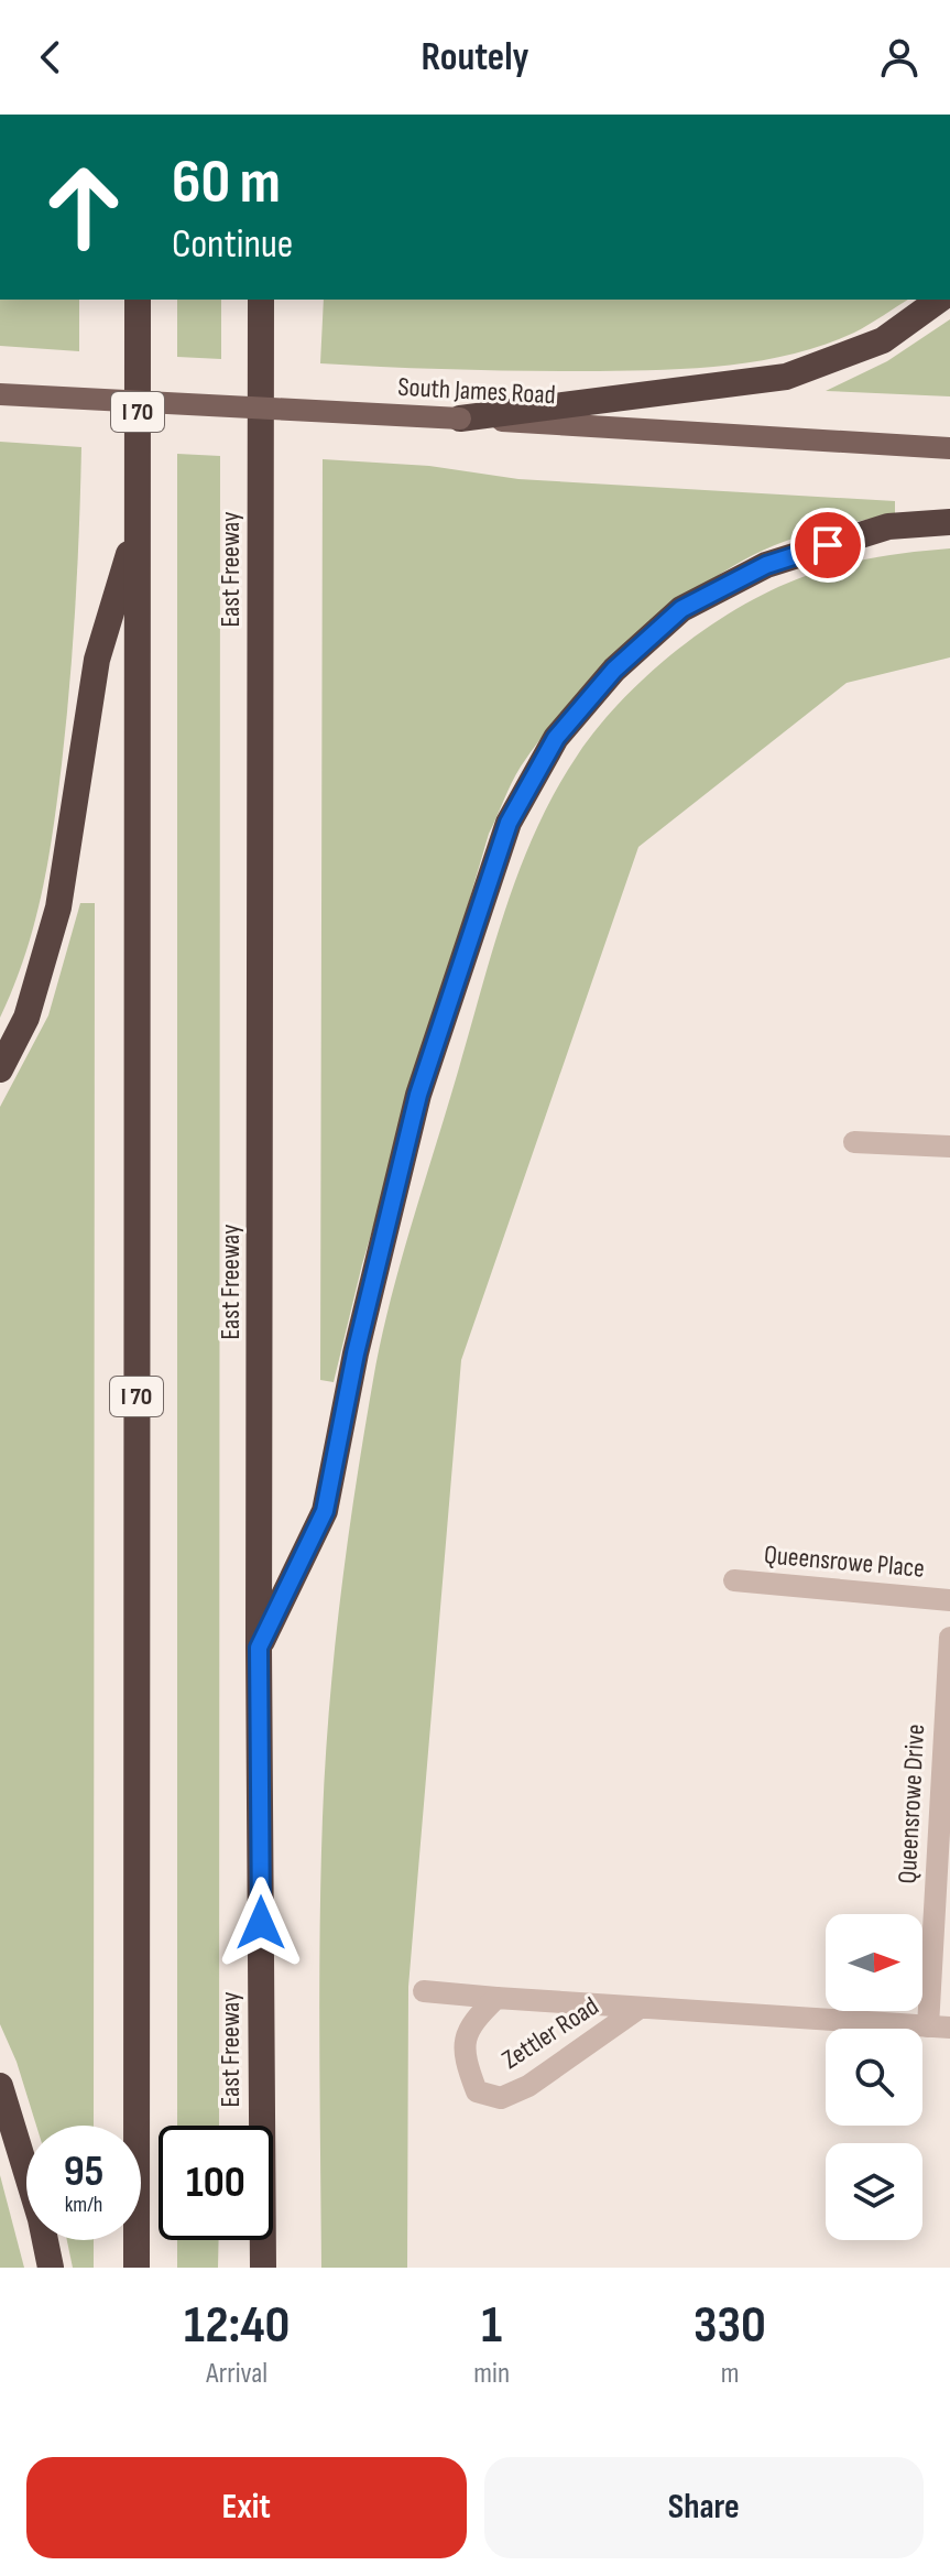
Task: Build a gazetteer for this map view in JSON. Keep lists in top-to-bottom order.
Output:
{
  "streets": {
    "highway": ["I 70", "East Freeway"],
    "main road": ["South James Road"],
    "street": ["Queensrowe Place", "Queensrowe Drive", "Zettler Road"]
  },
  "crossings": [
    ["Queensrowe Drive", "Zettler Road"]
  ],
  "north": "right",
  "page": {
    "header": "Routely",
    "turn": ["60 m", "Continue"],
    "speed": "95 km/h",
    "limit": "100",
    "eta": [
      "12:40",
      "Arrival",
      "1",
      "min",
      "330",
      "m"
    ],
    "buttons": ["Exit", "Share"]
  }
}
